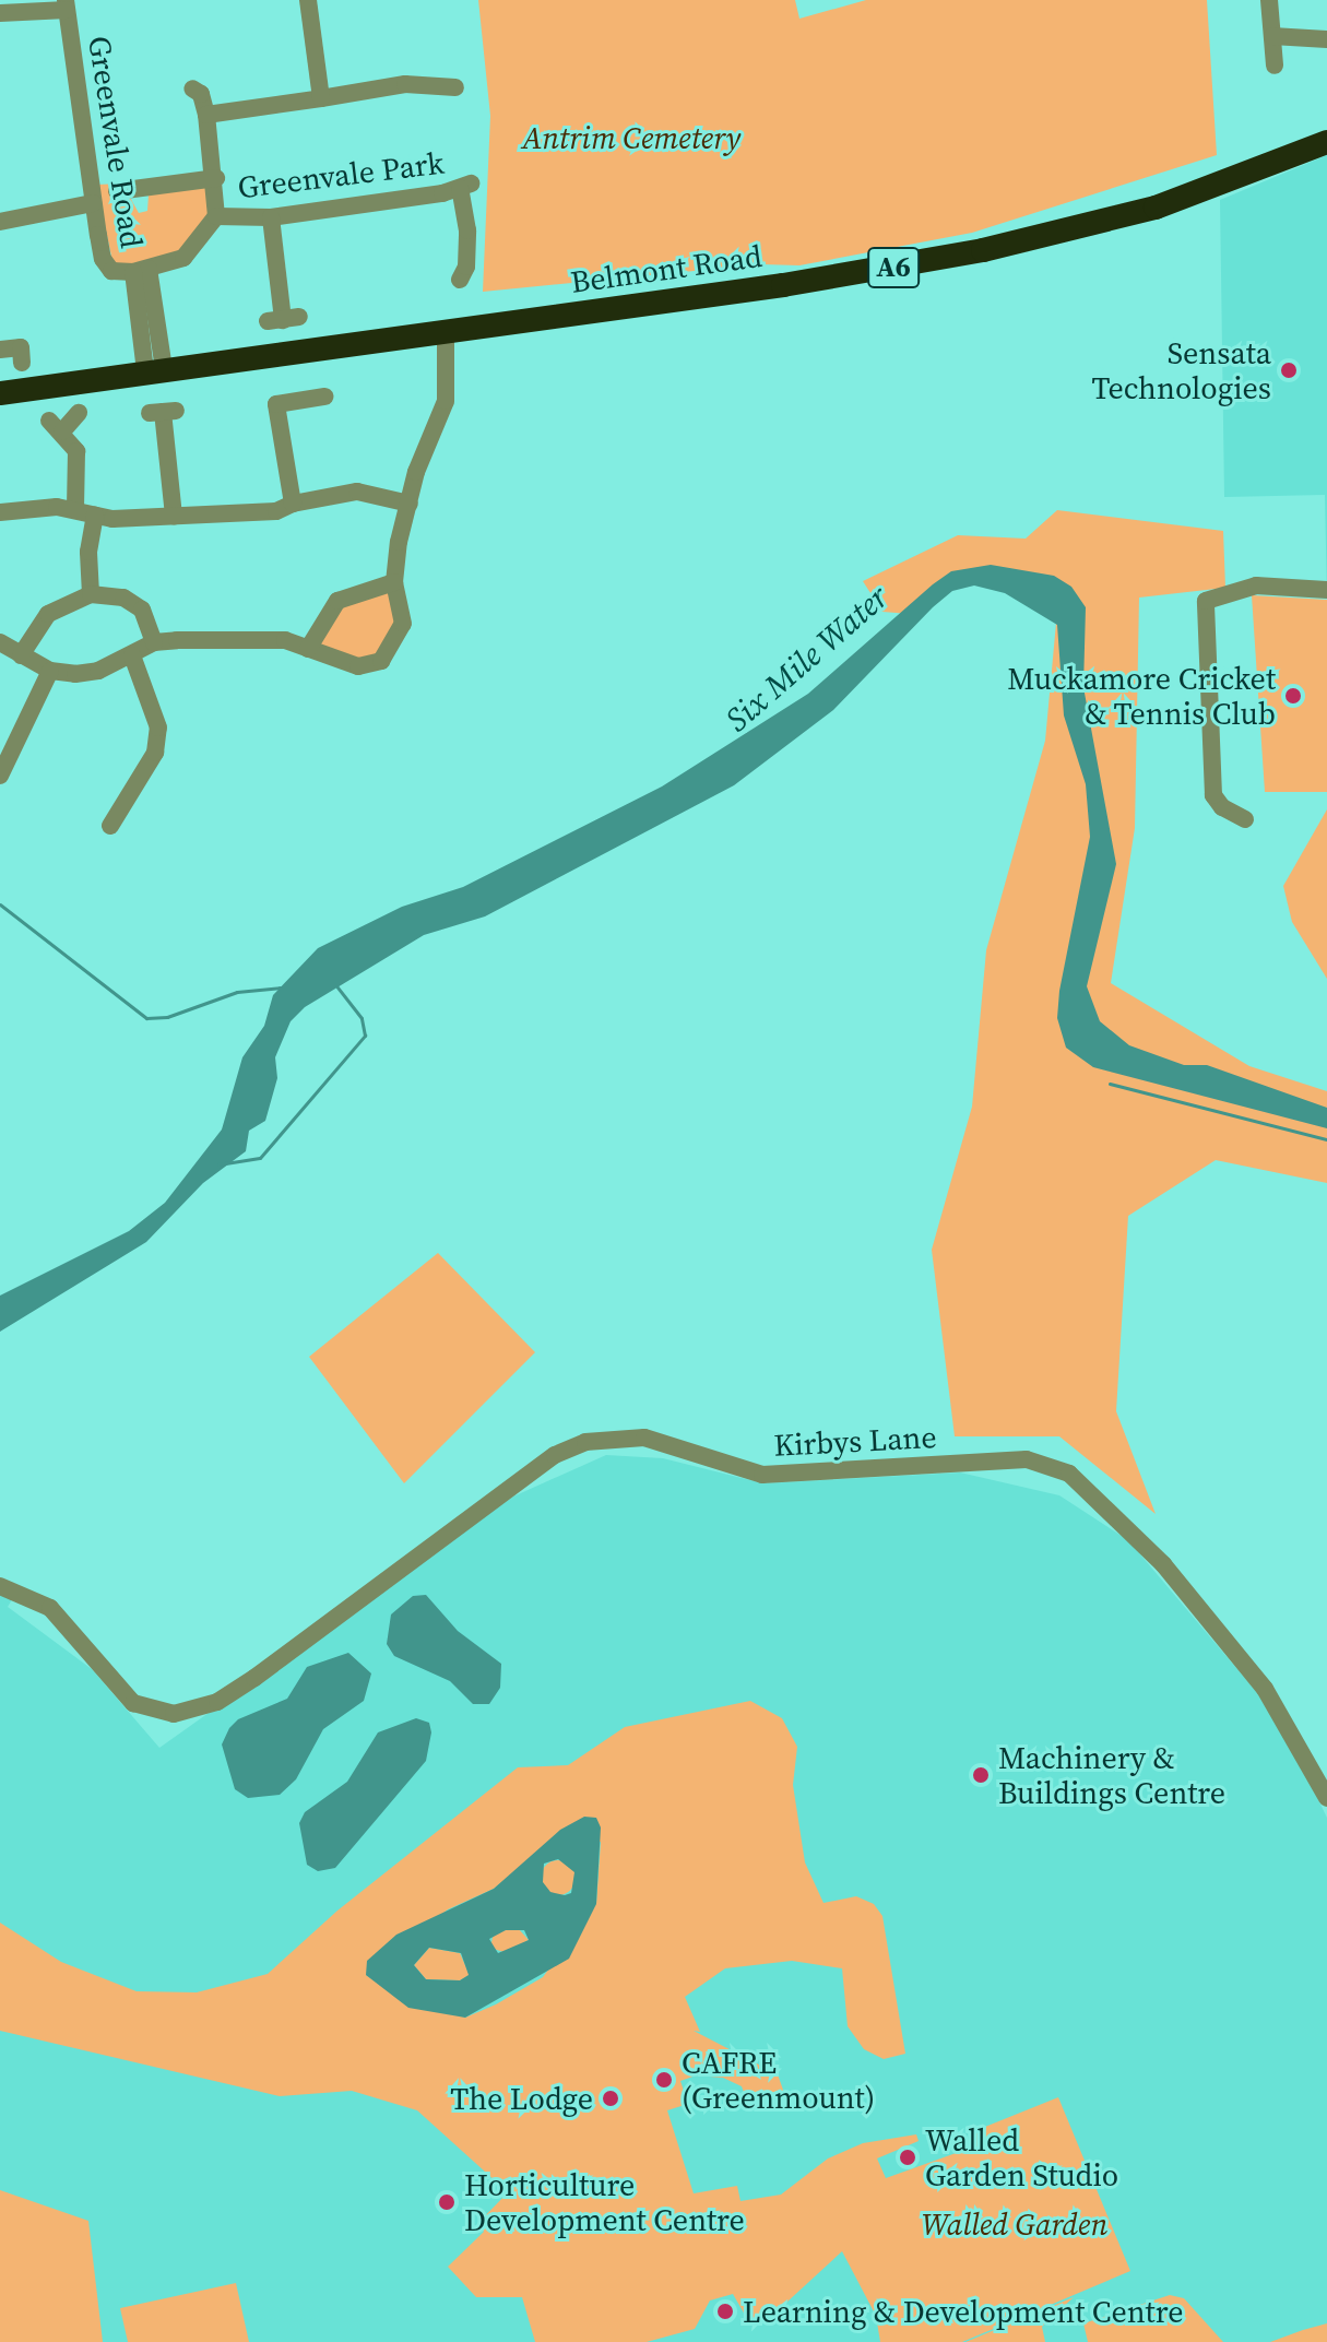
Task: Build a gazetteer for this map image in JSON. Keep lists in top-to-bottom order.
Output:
{
  "streets": {
    "highway": ["A6", "Belmont Road"],
    "street": ["Greenvale Road", "Greenvale Park", "Kirbys Lane"]
  },
  "crossings": [
    ["Greenvale Road", "Greenvale Park"],
    ["Greenvale Road", "Belmont Road"]
  ],
  "water": ["Six Mile Water"],
  "parks": ["Antrim Cemetery", "Walled Garden"],
  "places": [
    "Sensata Technologies",
    "Muckamore Cricket & Tennis Club",
    "Machinery & Buildings Centre",
    "CAFRE (Greenmount)",
    "The Lodge",
    "Walled Garden Studio",
    "Horticulture Development Centre",
    "Learning & Development Centre"
  ]
}
